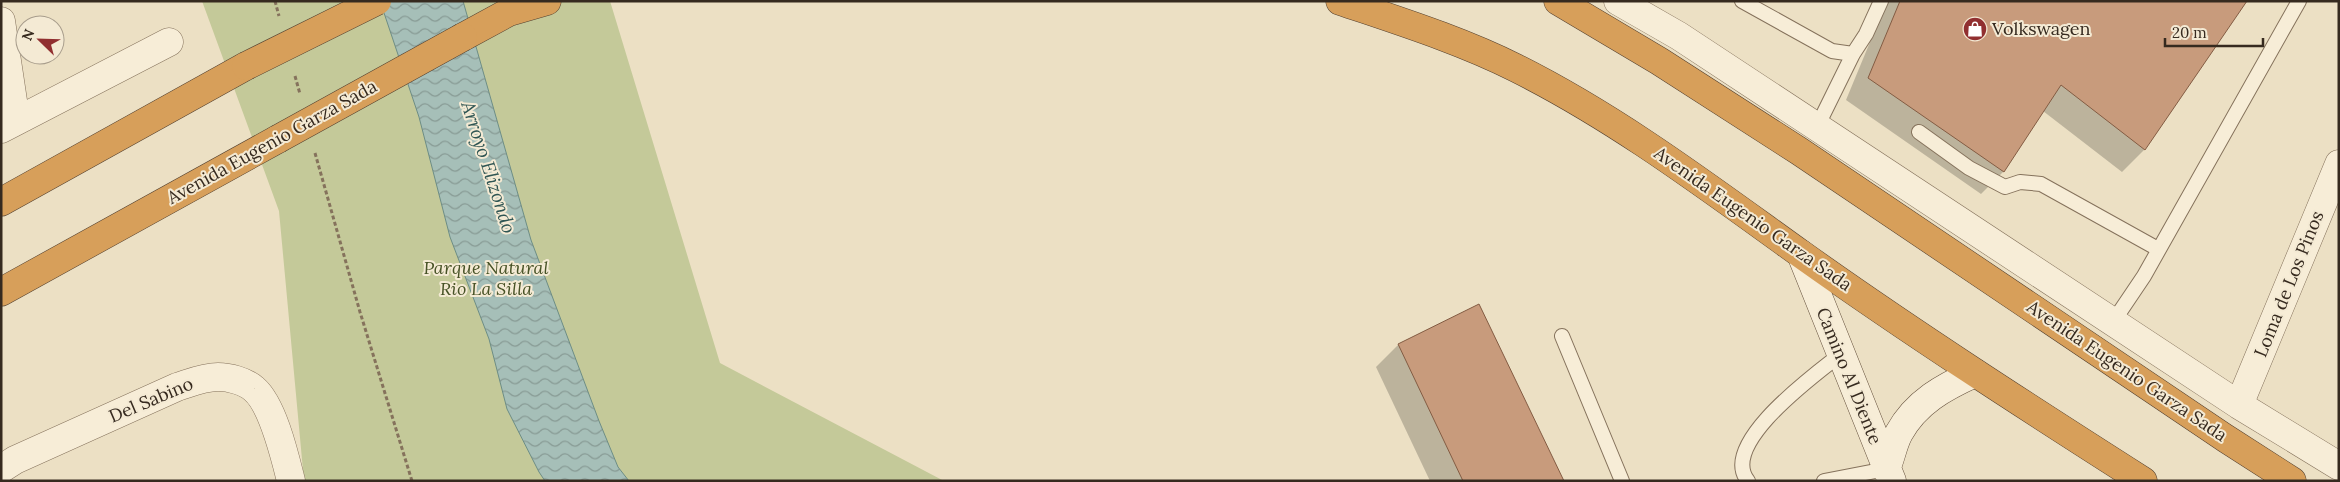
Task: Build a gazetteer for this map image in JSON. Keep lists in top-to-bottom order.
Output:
{
  "streets": {
    "highway": ["Avenida Eugenio Garza Sada"],
    "street": ["Loma de Los Pinos", "Camino Al Diente", "Del Sabino"]
  },
  "crossings": [
    ["Avenida Eugenio Garza Sada", "Camino Al Diente"]
  ],
  "water": ["Arroyo Elizondo"],
  "parks": ["Parque Natural Rio La Silla"],
  "places": {
    "shop": ["Volkswagen"]
  },
  "scale_bar": "20 m",
  "north": "top left"
}
